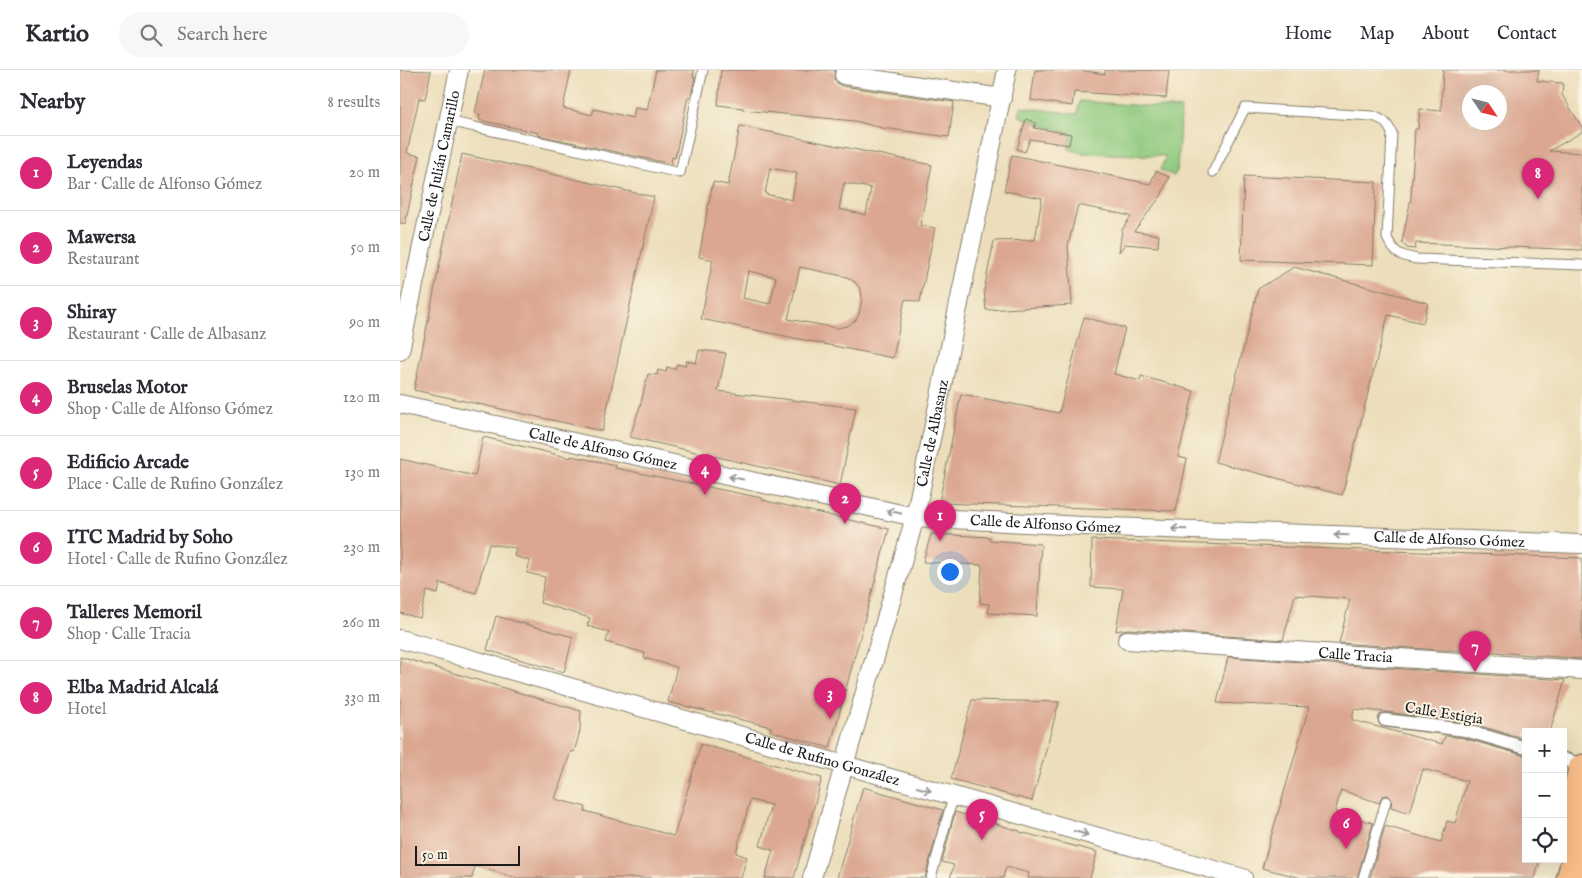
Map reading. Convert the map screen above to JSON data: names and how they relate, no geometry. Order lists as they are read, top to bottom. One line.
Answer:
{"streets":{"street":["Calle de Julián Camarillo","Calle de Albasanz","Calle de Alfonso Gómez","Calle Tracia","Calle Estigia","Calle de Rufino González"]},"crossings":[["Calle de Albasanz","Calle de Alfonso Gómez"],["Calle de Albasanz","Calle de Rufino González"]],"one_way":["Calle de Alfonso Gómez","Calle de Rufino González"],"scale_bar":"50 m","north":"bottom right","page":{"header":"Kartio","search":"Search here","nav":["Home","Map","About","Contact"],"heading":["Nearby","8 results"],"list":[{"mark":"1","name":"Leyendas","note":"Bar · Calle de Alfonso Gómez","value":"20 m"},{"mark":"2","name":"Mawersa","note":"Restaurant","value":"50 m"},{"mark":"3","name":"Shiray","note":"Restaurant · Calle de Albasanz","value":"90 m"},{"mark":"4","name":"Bruselas Motor","note":"Shop · Calle de Alfonso Gómez","value":"120 m"},{"mark":"5","name":"Edificio Arcade","note":"Place · Calle de Rufino González","value":"130 m"},{"mark":"6","name":"ITC Madrid by Soho","note":"Hotel · Calle de Rufino González","value":"230 m"},{"mark":"7","name":"Talleres Memoril","note":"Shop · Calle Tracia","value":"260 m"},{"mark":"8","name":"Elba Madrid Alcalá","note":"Hotel","value":"330 m"}],"pins":["8","4","2","1","7","3","5","6"],"map_buttons":["+","−"],"scale":"50 m"}}
